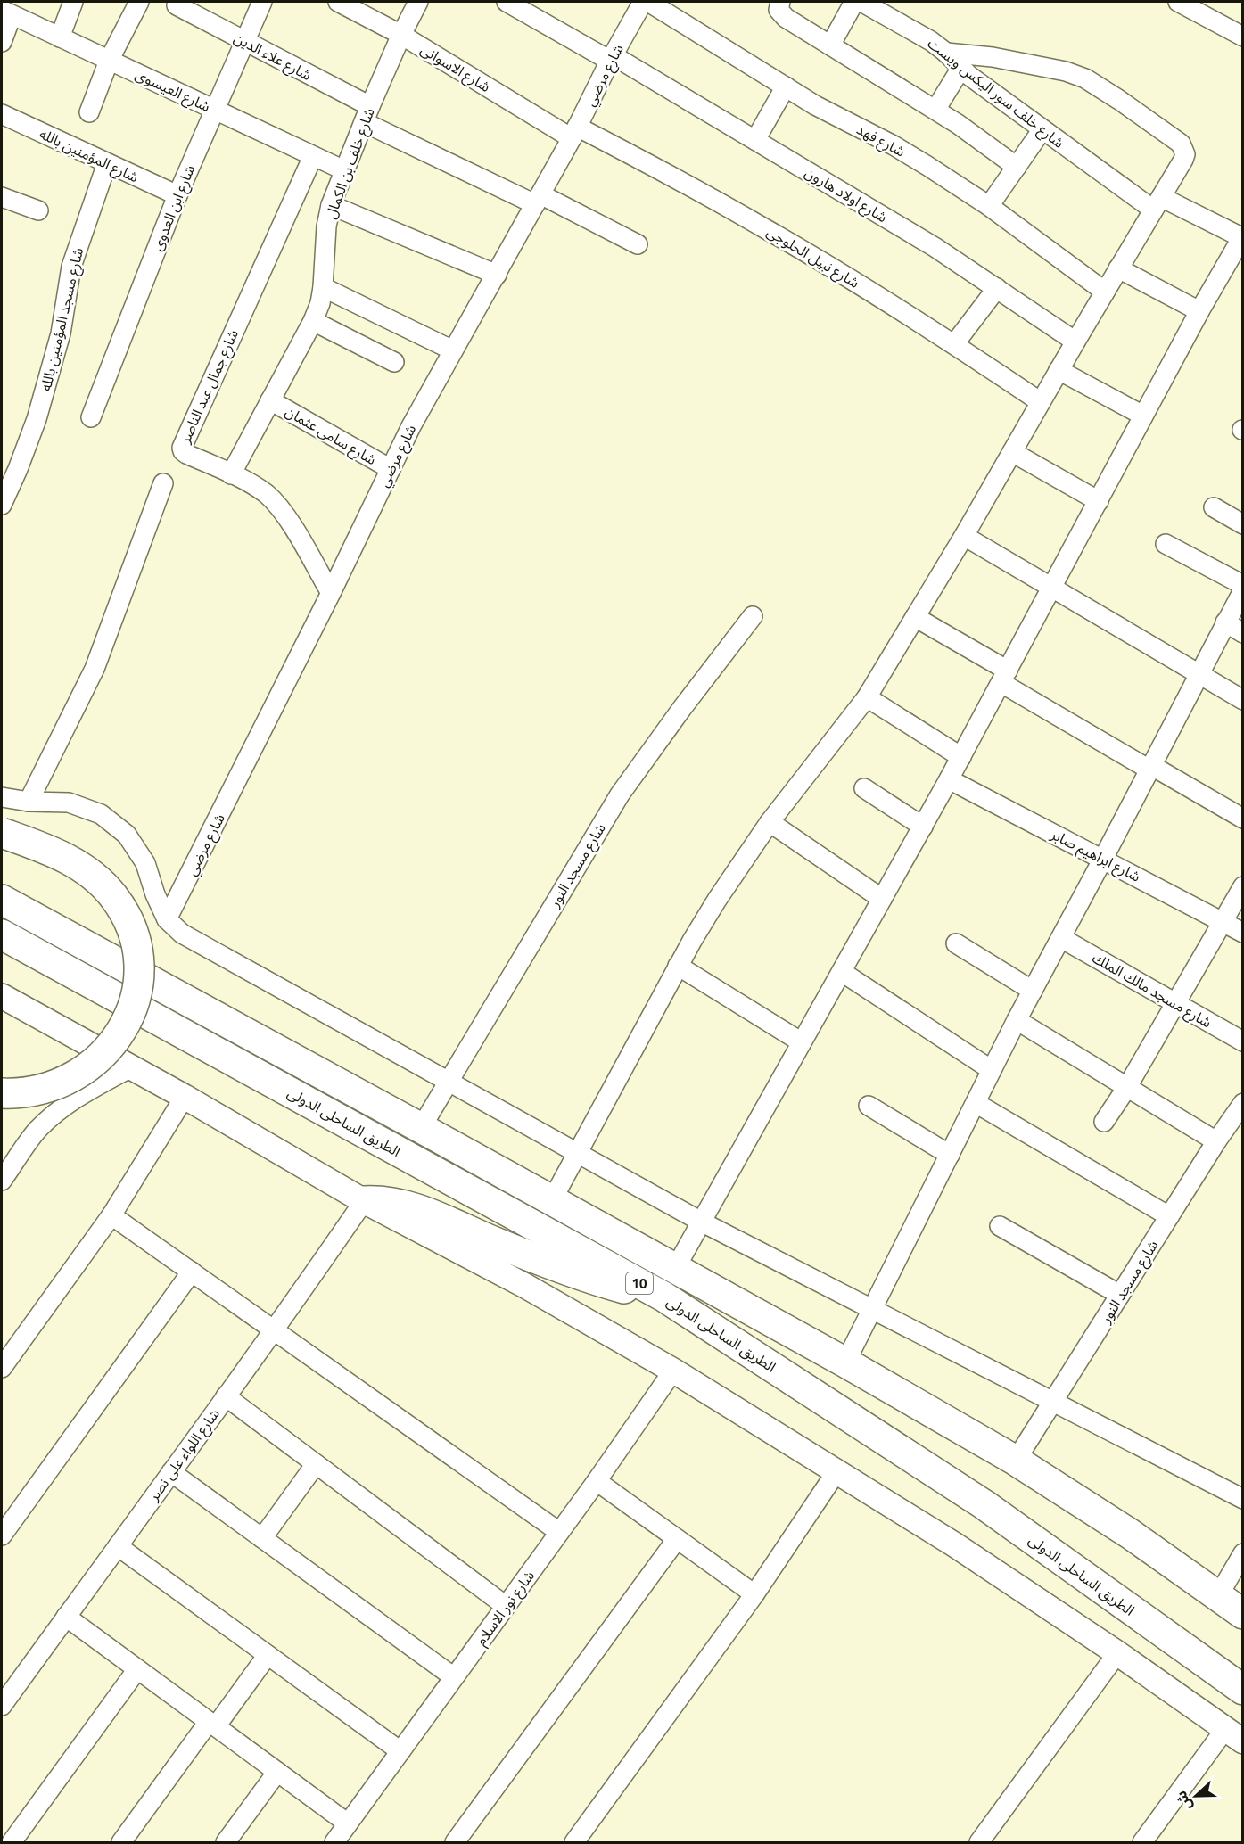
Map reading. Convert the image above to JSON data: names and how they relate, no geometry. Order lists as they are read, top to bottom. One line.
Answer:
{"streets":{"highway":["الطريق الساحلى الدولى","10"],"street":["شارع علاء الدين","شارع الاسوانى","شارع مرضي","شارع العيسوى","شارع خلف سور اليكس ويست","شارع فهد","شارع المؤمنين بالله","شارع خلف بن الكمال","شارع اولاد هارون","شارع ابن العدوى","شارع نبيل الحلوجى","شارع مسجد المؤمنين بالله","شارع جمال عبد الناصر","شارع سامى عثمان","شارع ابراهيم صابر","شارع مسجد النور","شارع مسجد مالك الملك","شارع اللواء على نصر","شارع نور الاسلام"]},"crossings":[["شارع علاء الدين","شارع مرضي"],["شارع علاء الدين","شارع خلف بن الكمال"],["شارع علاء الدين","شارع ابن العدوى"],["شارع الاسوانى","شارع مرضي"],["شارع الاسوانى","شارع خلف بن الكمال"],["شارع الاسوانى","شارع نبيل الحلوجى"],["شارع مرضي","شارع اولاد هارون"],["شارع مرضي","شارع نبيل الحلوجى"],["شارع مرضي","شارع جمال عبد الناصر"],["شارع مرضي","شارع سامى عثمان"],["شارع العيسوى","شارع خلف بن الكمال"],["شارع العيسوى","شارع ابن العدوى"],["شارع العيسوى","شارع جمال عبد الناصر"],["شارع المؤمنين بالله","شارع ابن العدوى"],["شارع المؤمنين بالله","شارع مسجد المؤمنين بالله"],["شارع خلف بن الكمال","شارع جمال عبد الناصر"],["شارع خلف بن الكمال","شارع سامى عثمان"],["شارع مسجد النور","الطريق الساحلى الدولى"]],"north":"left"}
